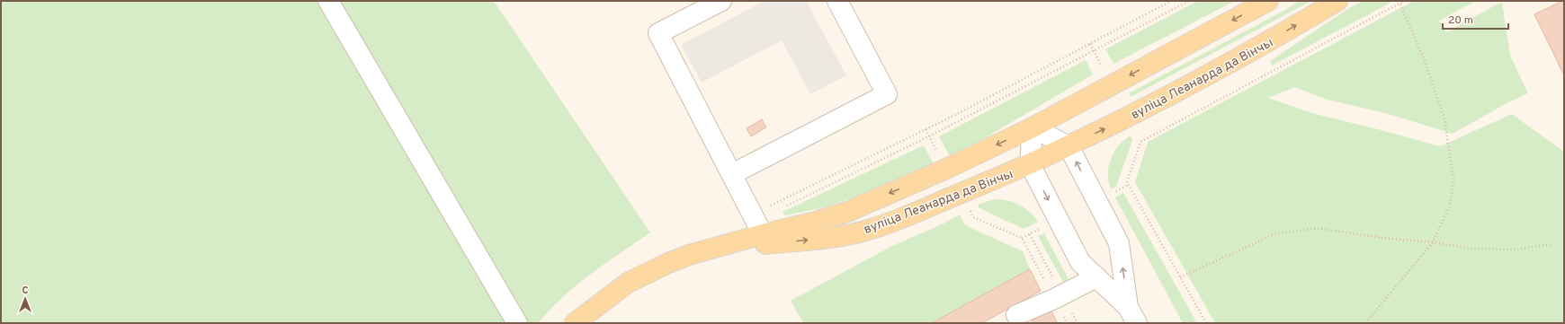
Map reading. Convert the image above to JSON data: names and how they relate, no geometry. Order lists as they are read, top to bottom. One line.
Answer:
{"streets":{"main road":["вуліца Леанарда да Вінчы"]},"scale_bar":"20 m","north":"top"}
